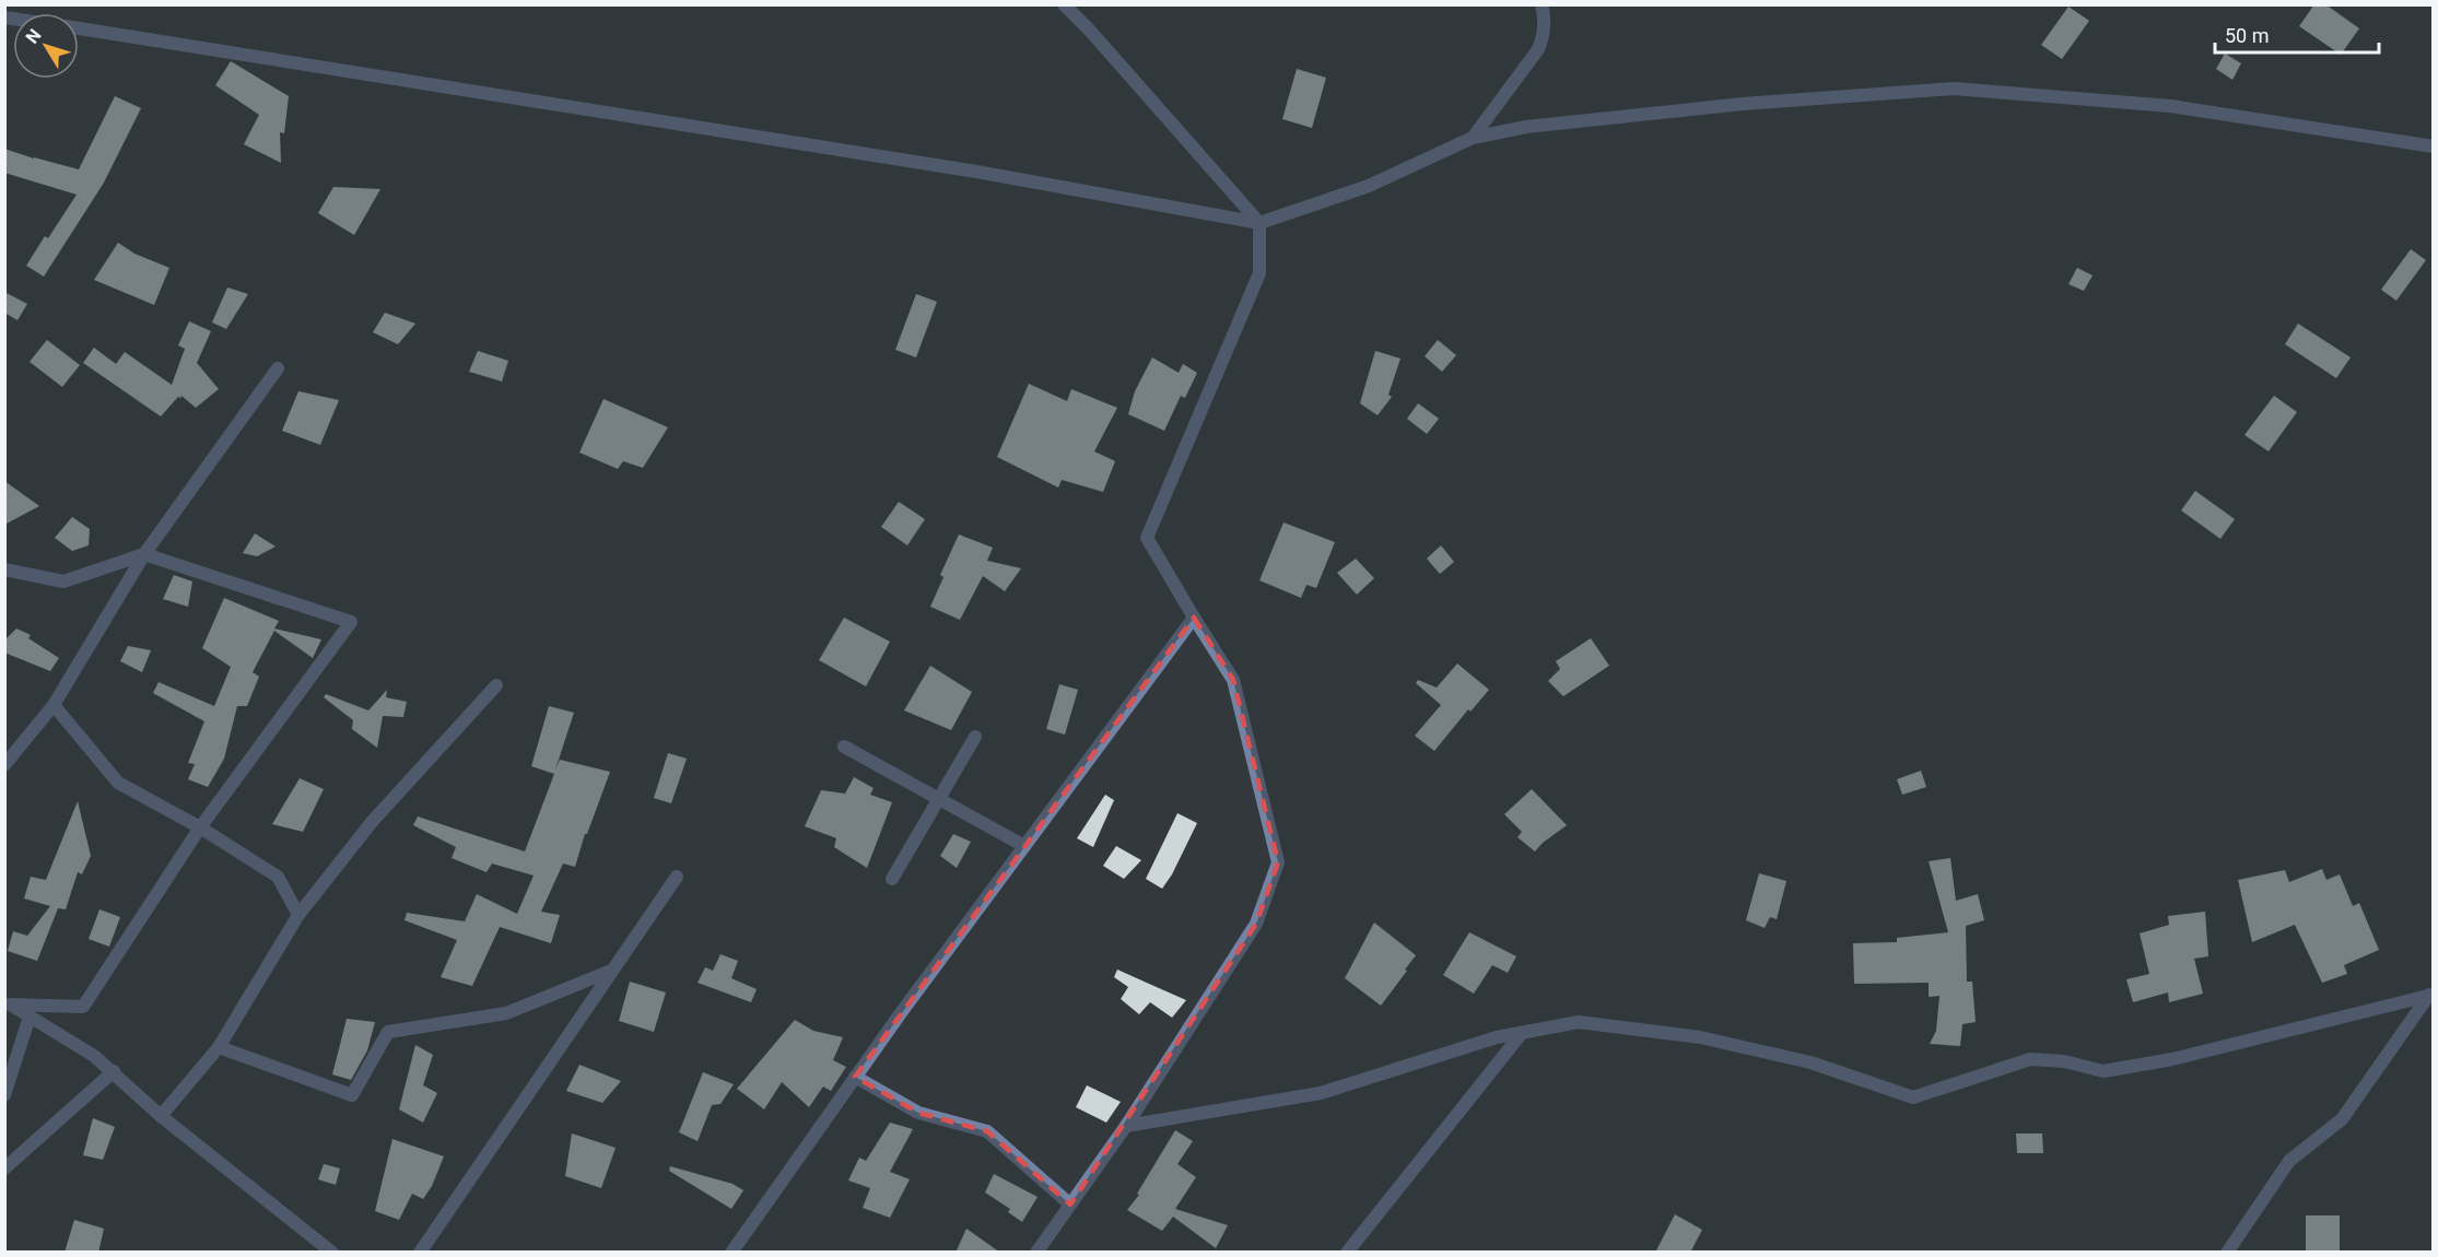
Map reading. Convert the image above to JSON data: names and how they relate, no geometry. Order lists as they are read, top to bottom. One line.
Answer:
{"scale_bar":"50 m","north":"top left"}
